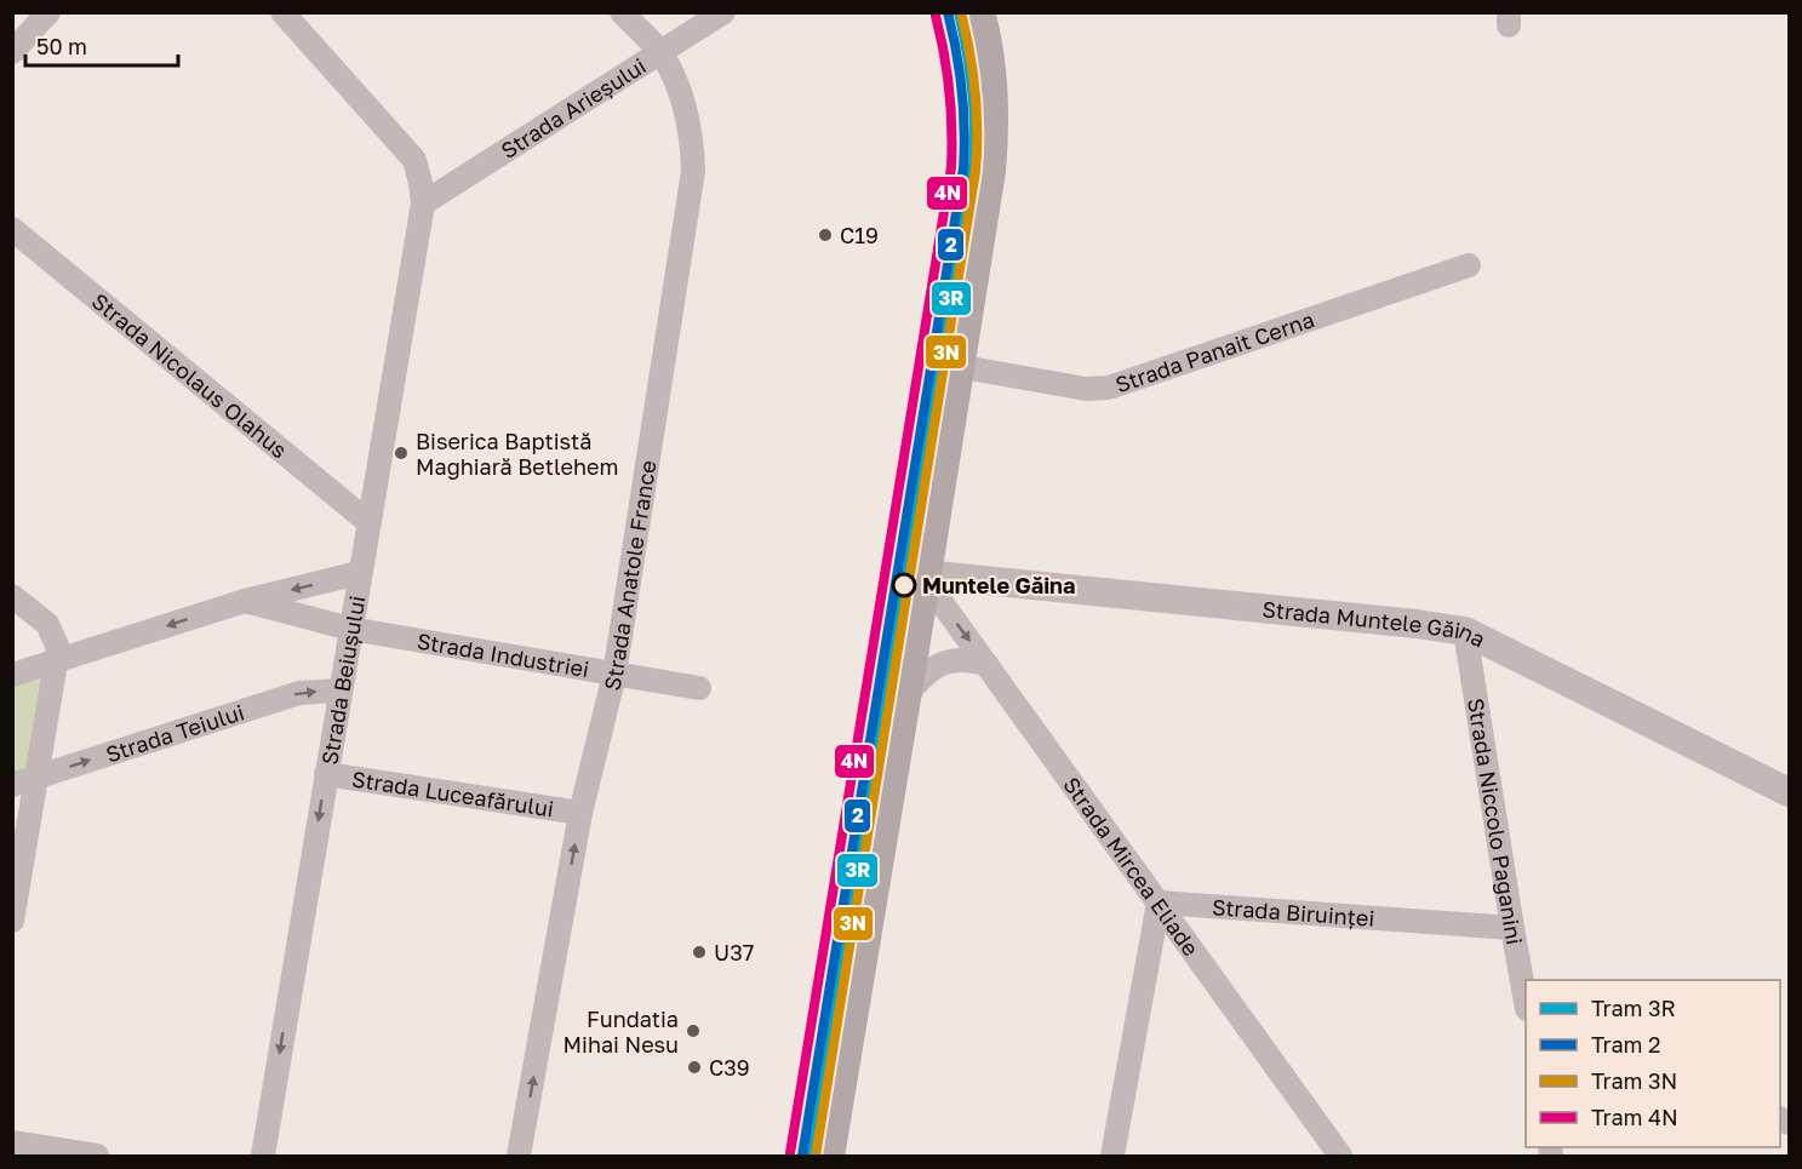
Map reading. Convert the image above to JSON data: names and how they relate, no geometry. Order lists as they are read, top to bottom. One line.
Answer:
{"streets":{"street":["Strada Arieșului","Strada Panait Cerna","Strada Nicolaus Olahus","Strada Anatole France","Strada Muntele Găina","Strada Industriei","Strada Beiușului","Strada Teiului","Strada Luceafărului","Strada Niccolo Paganini","Strada Mircea Eliade","Strada Biruinței"]},"crossings":[["Strada Arieșului","Strada Anatole France"],["Strada Arieșului","Strada Beiușului"],["Strada Nicolaus Olahus","Strada Beiușului"],["Strada Anatole France","Strada Industriei"],["Strada Anatole France","Strada Luceafărului"],["Strada Muntele Găina","Strada Niccolo Paganini"],["Strada Muntele Găina","Strada Mircea Eliade"],["Strada Industriei","Strada Beiușului"],["Strada Beiușului","Strada Teiului"],["Strada Beiușului","Strada Luceafărului"],["Strada Niccolo Paganini","Strada Biruinței"],["Strada Mircea Eliade","Strada Biruinței"]],"places":["C19","Biserica Baptistă Maghiară Betlehem","Muntele Găina","U37","Fundatia Mihai Nesu","C39"],"lines":["tram line 3R","tram line 2","tram line 3N","tram line 4N"],"legend":["Tram 3R","Tram 2","Tram 3N","Tram 4N"],"scale_bar":"50 m"}
